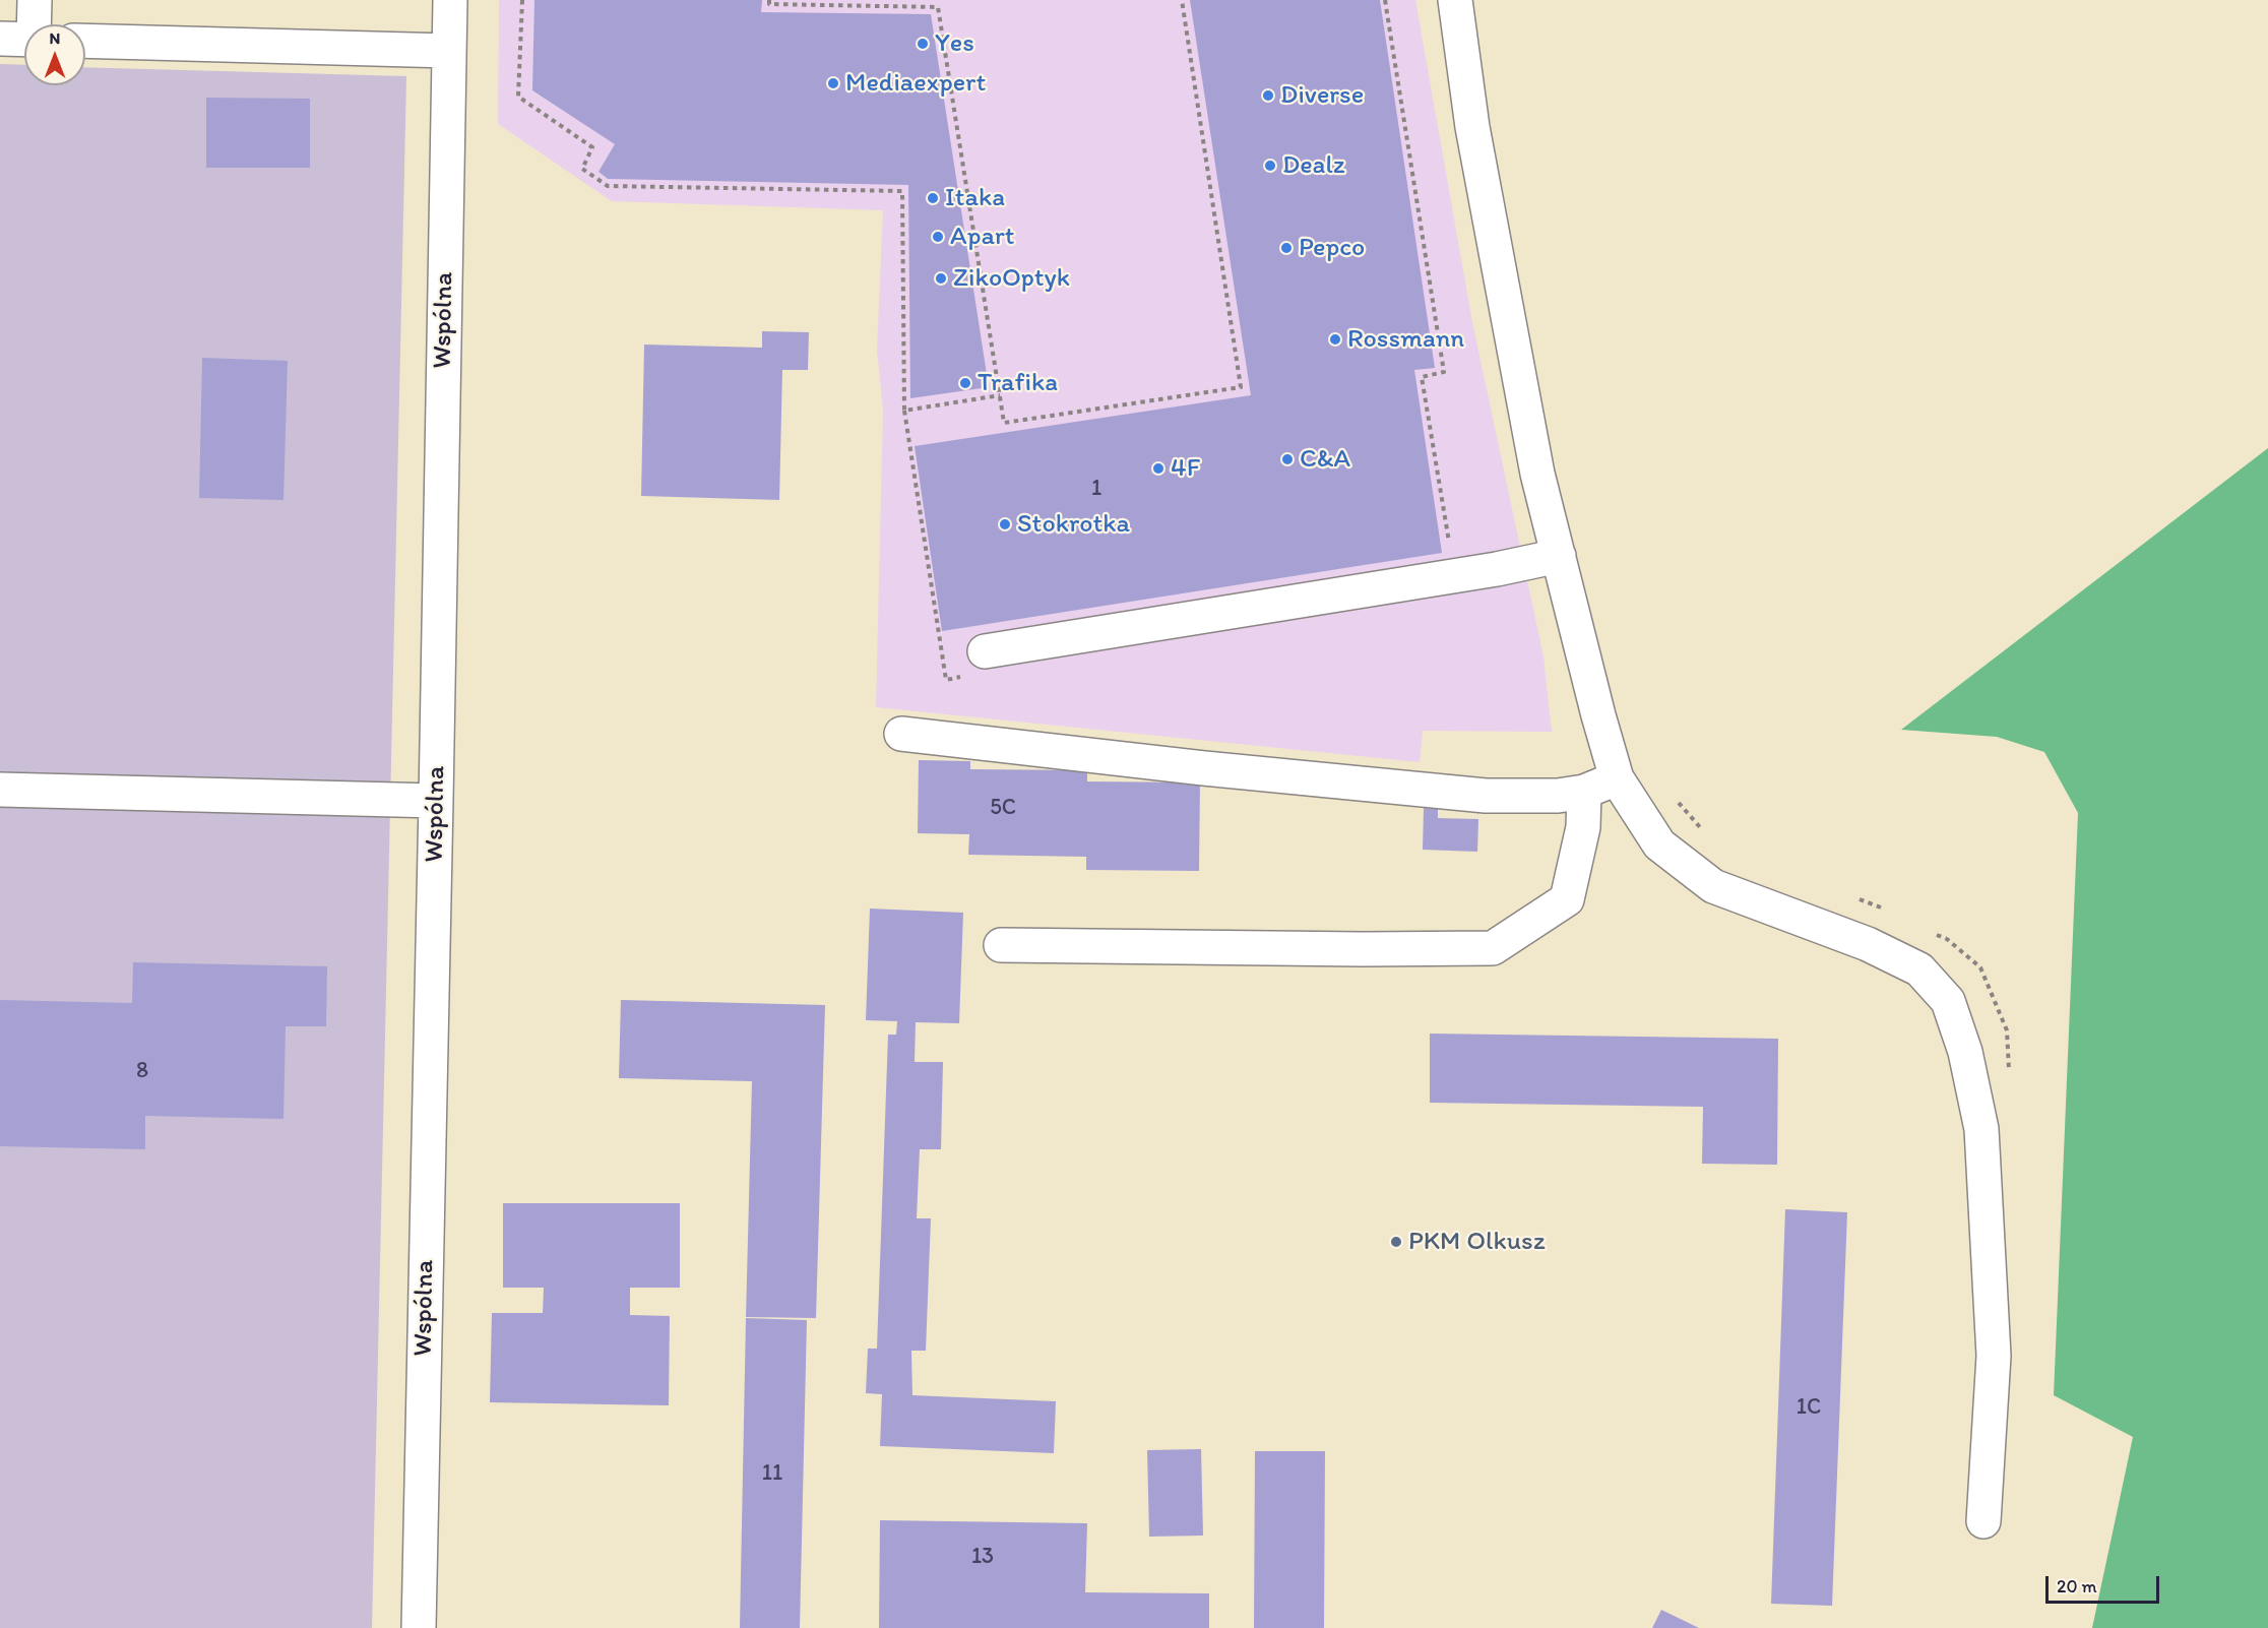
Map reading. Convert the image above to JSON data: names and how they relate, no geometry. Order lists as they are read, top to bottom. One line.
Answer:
{"streets":{"street":["Wspólna"]},"places":["Yes","Mediaexpert","Diverse","Dealz","Itaka","Apart","Pepco","ZikoOptyk","Rossmann","Trafika","C&A","4F","Stokrotka","PKM Olkusz"],"house_numbers":["1","5C","8","1C","11","13"],"scale_bar":"20 m","north":"top"}
